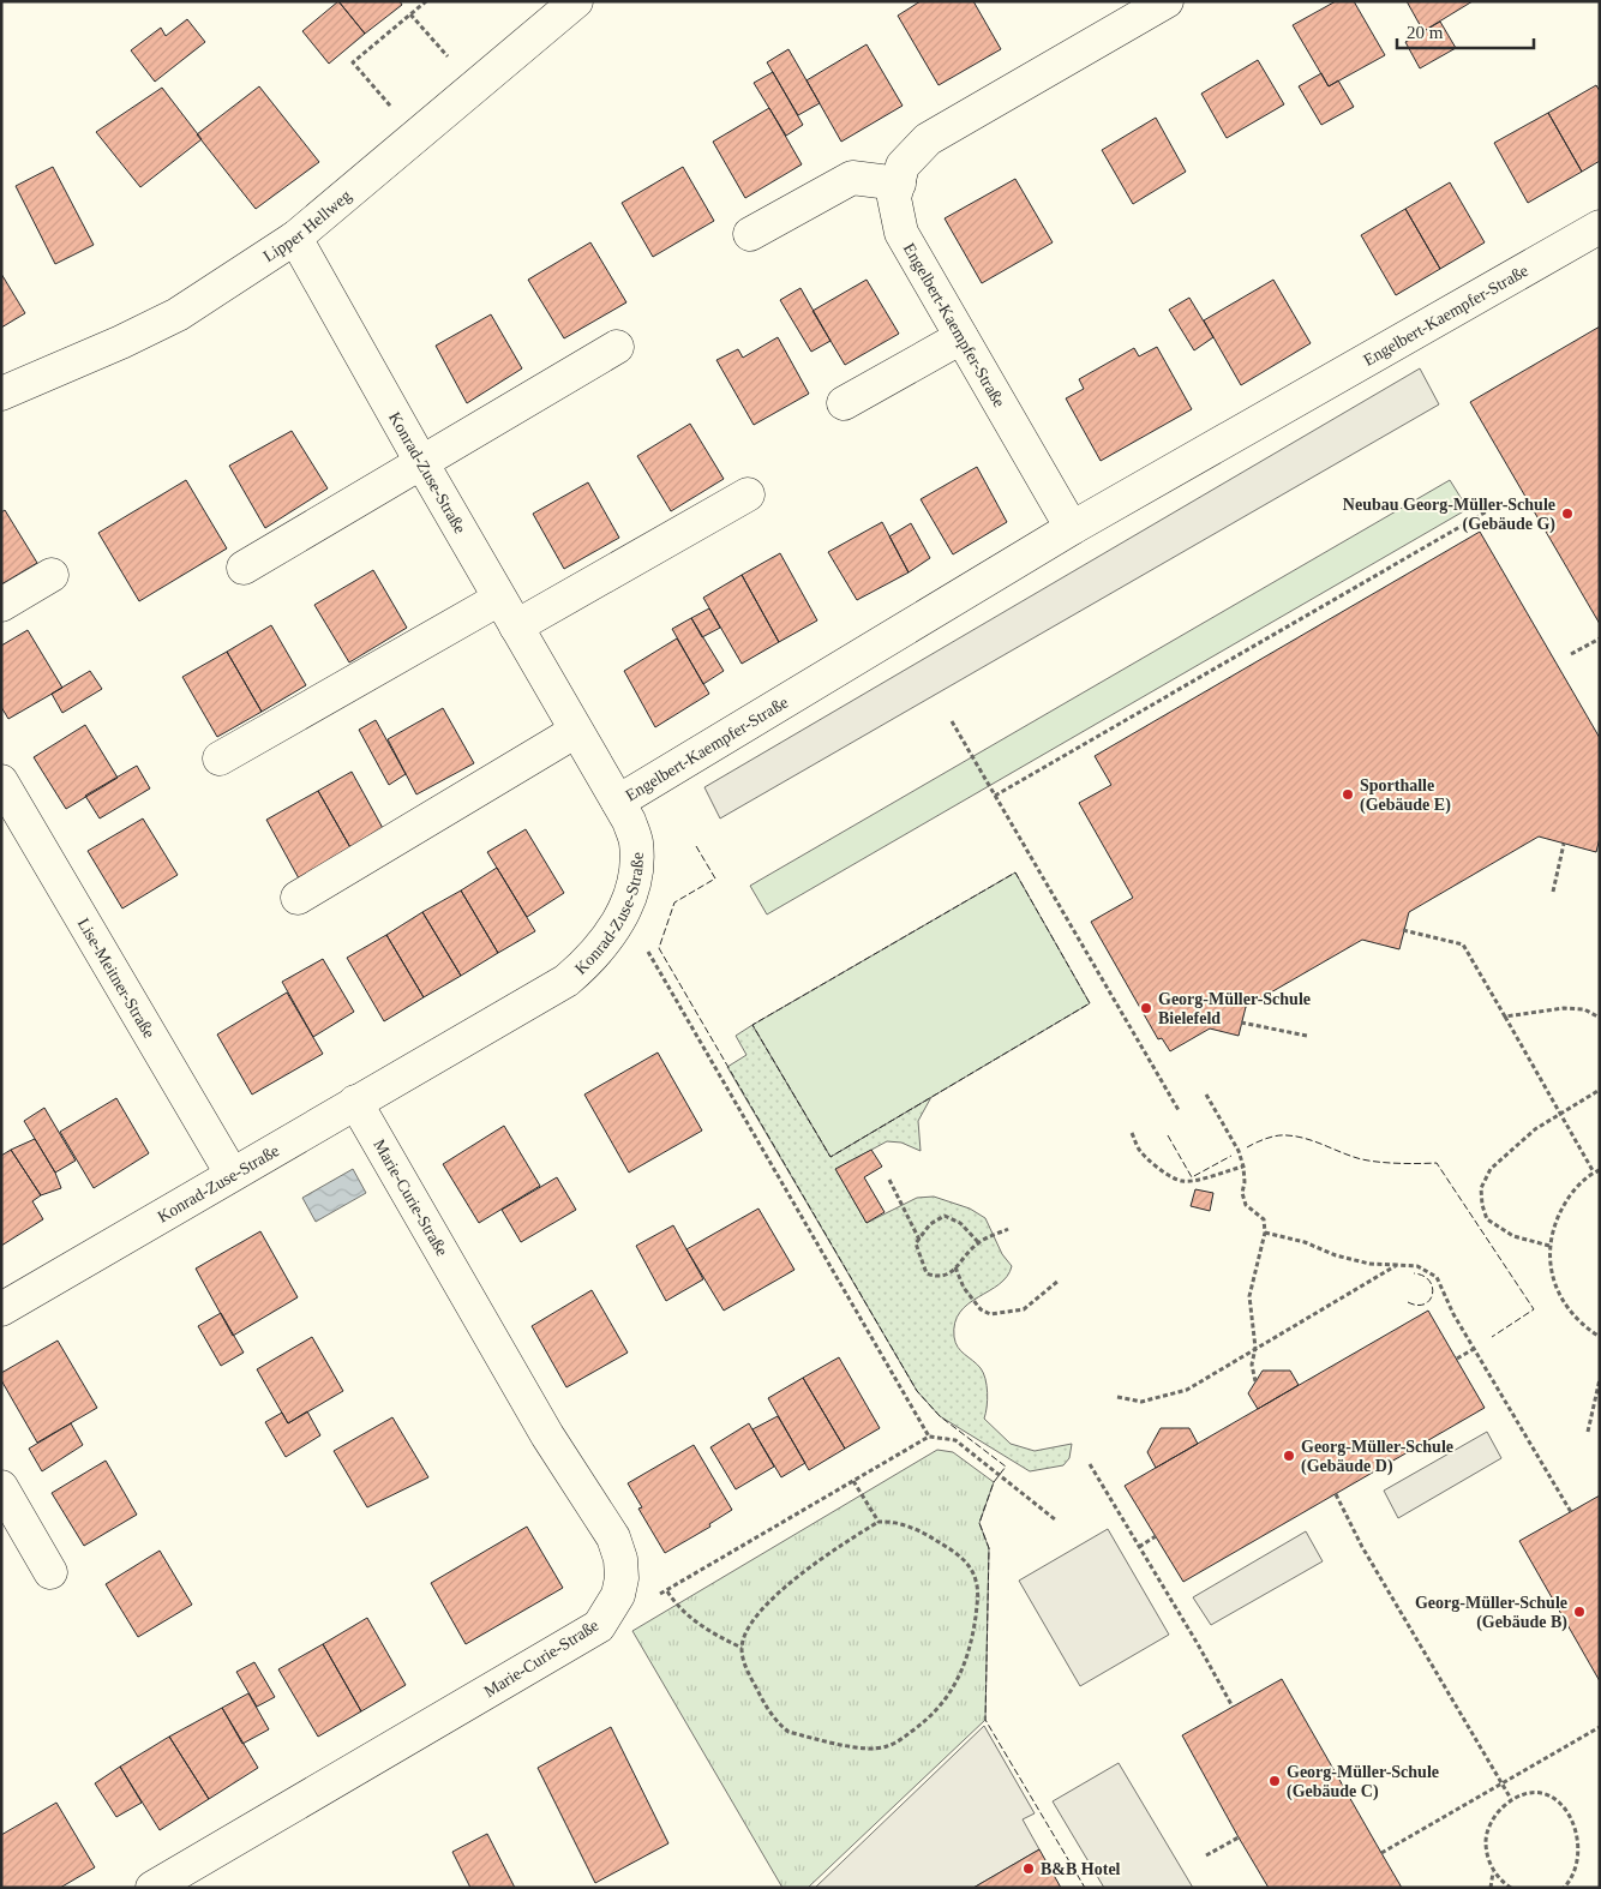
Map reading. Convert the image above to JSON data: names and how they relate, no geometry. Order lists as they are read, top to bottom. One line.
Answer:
{"streets":{"street":["Lipper Hellweg","Engelbert-Kaempfer-Straße","Konrad-Zuse-Straße","Lise-Meitner-Straße","Marie-Curie-Straße"]},"crossings":[["Lipper Hellweg","Konrad-Zuse-Straße"],["Engelbert-Kaempfer-Straße","Konrad-Zuse-Straße"],["Konrad-Zuse-Straße","Lise-Meitner-Straße"],["Konrad-Zuse-Straße","Marie-Curie-Straße"]],"places":["Neubau Georg-Müller-Schule (Gebäude G)","Sporthalle (Gebäude E)","Georg-Müller-Schule Bielefeld","Georg-Müller-Schule (Gebäude D)","Georg-Müller-Schule (Gebäude B)","Georg-Müller-Schule (Gebäude C)","B&B Hotel"],"scale_bar":"20 m"}
